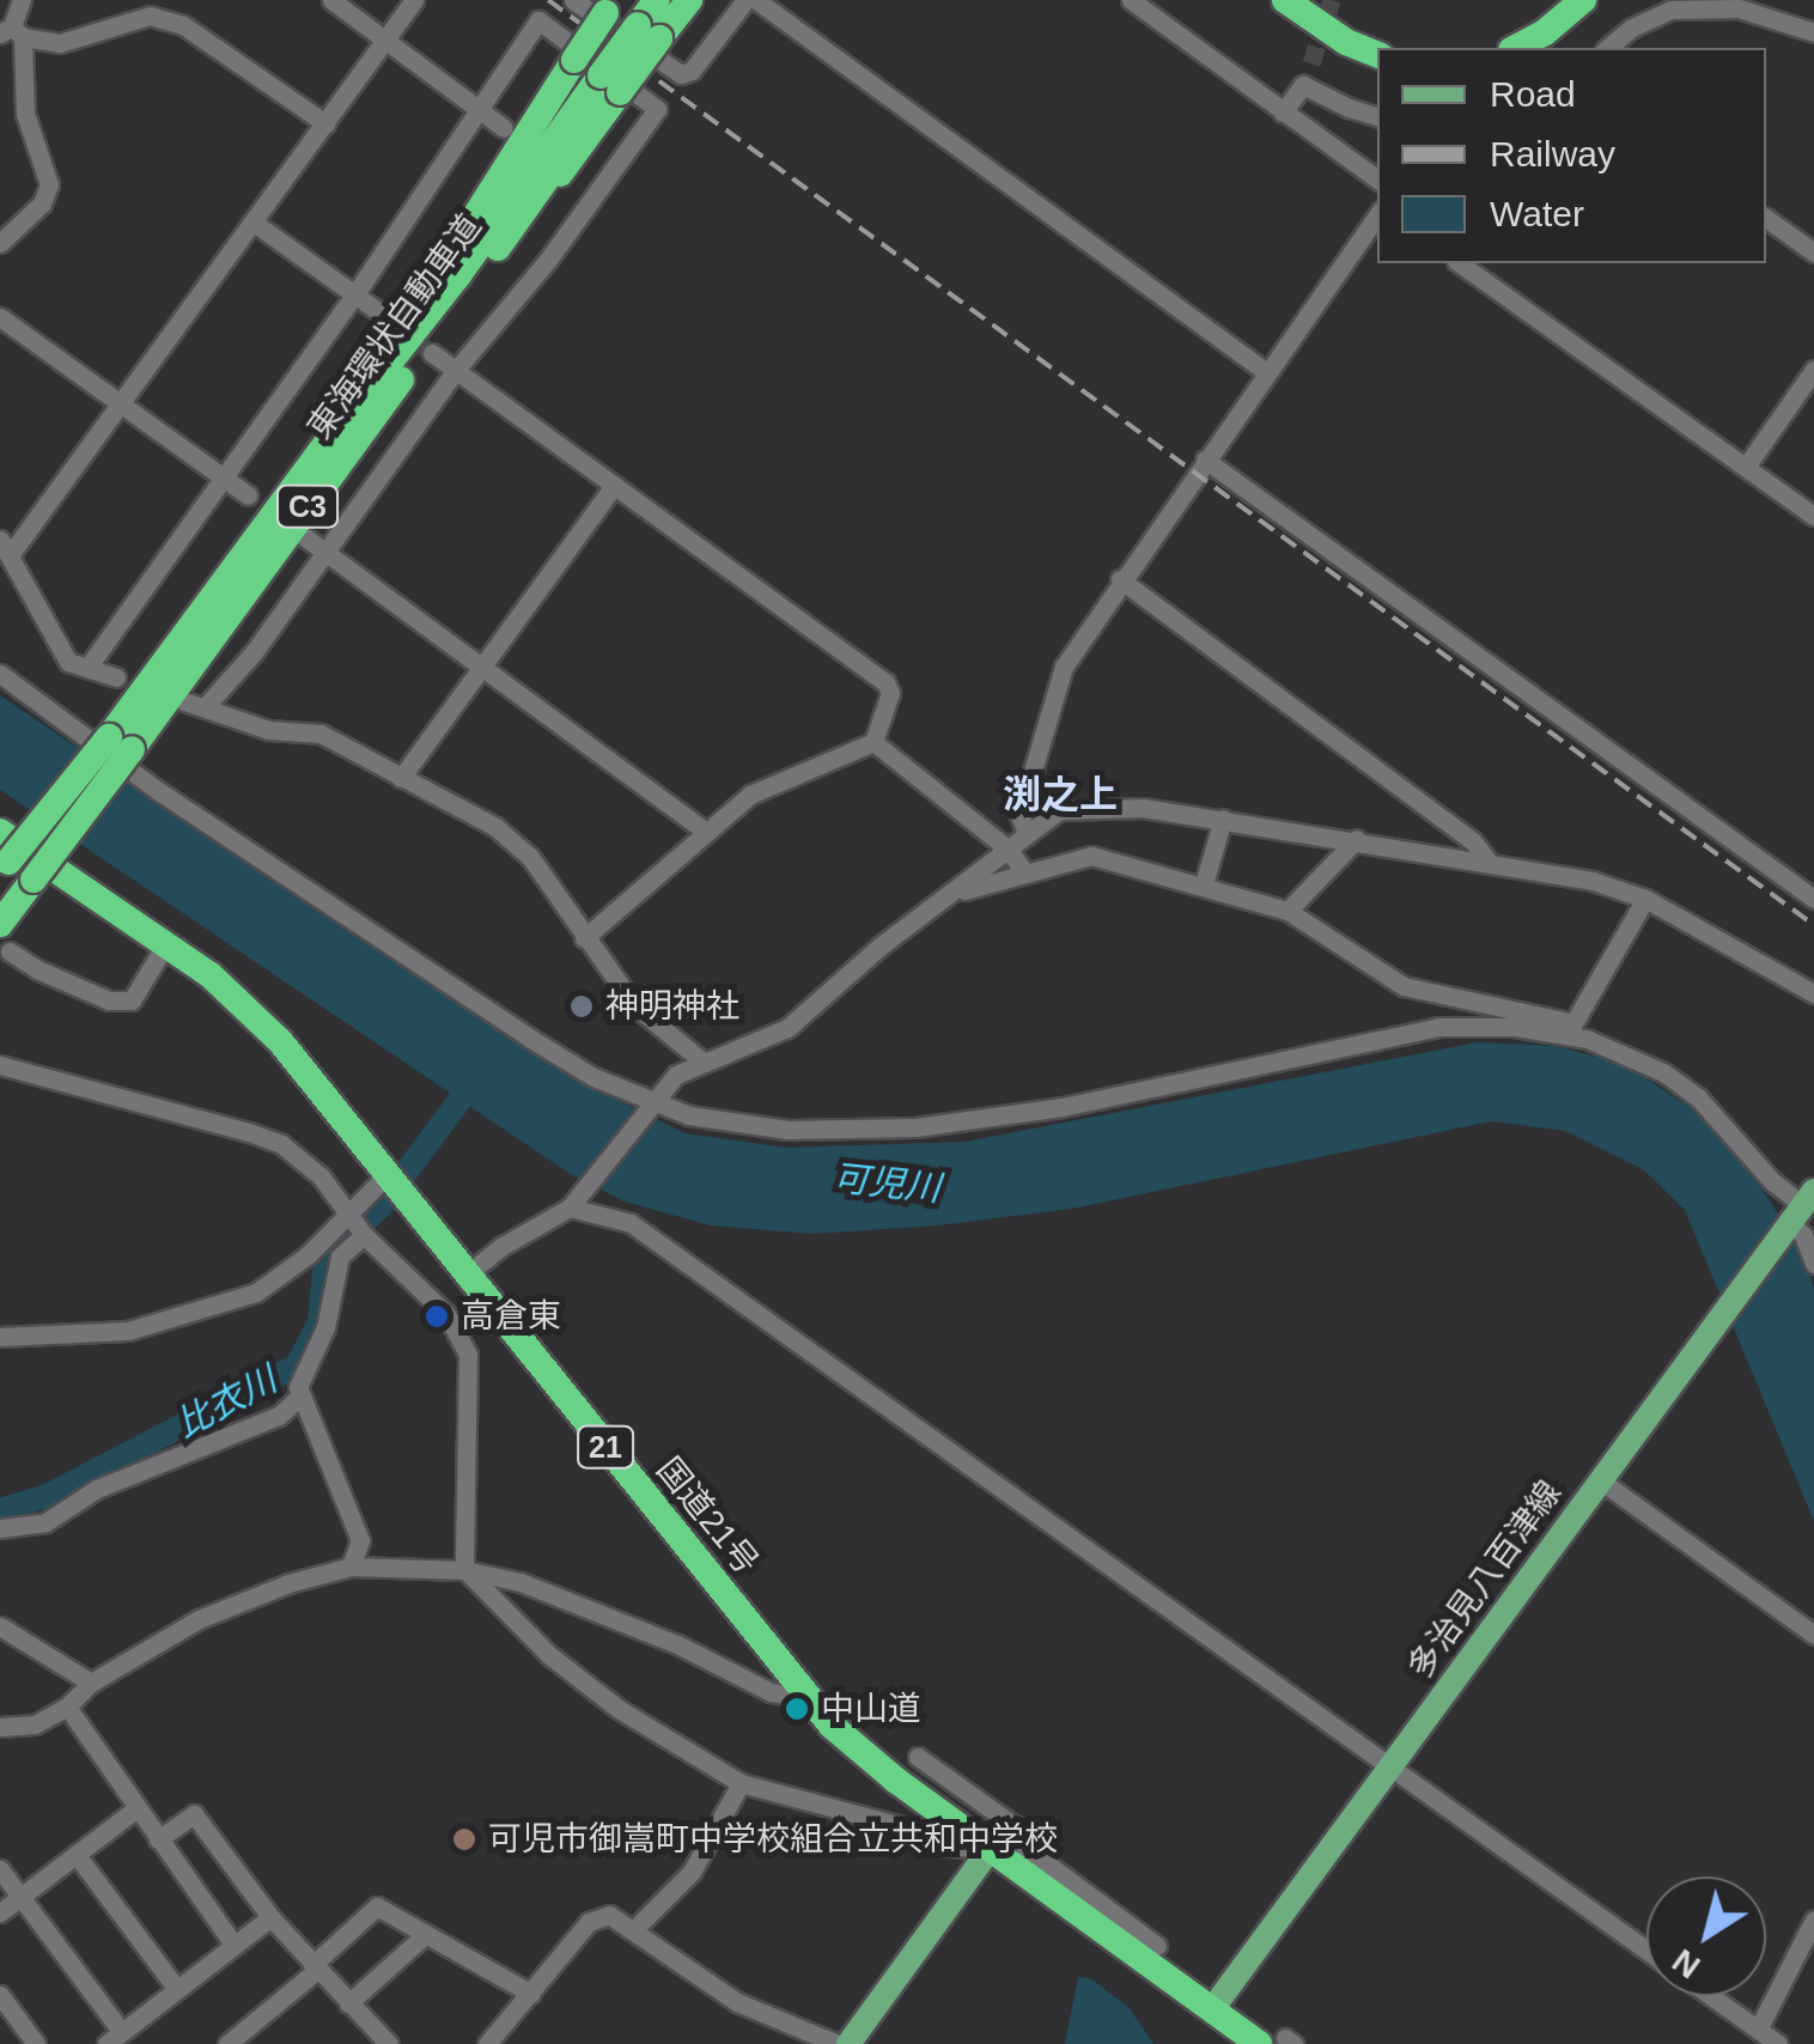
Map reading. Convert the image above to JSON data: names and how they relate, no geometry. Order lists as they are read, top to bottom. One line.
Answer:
{"streets":{"highway":["東海環状自動車道","C3","21","国道21号"],"main road":["多治見八百津線"]},"crossings":[["国道21号","多治見八百津線"]],"districts":["渕之上"],"water":["可児川","比衣川"],"places":["神明神社","高倉東","中山道","可児市御嵩町中学校組合立共和中学校"],"legend":["Road","Railway","Water"],"north":"bottom left"}
